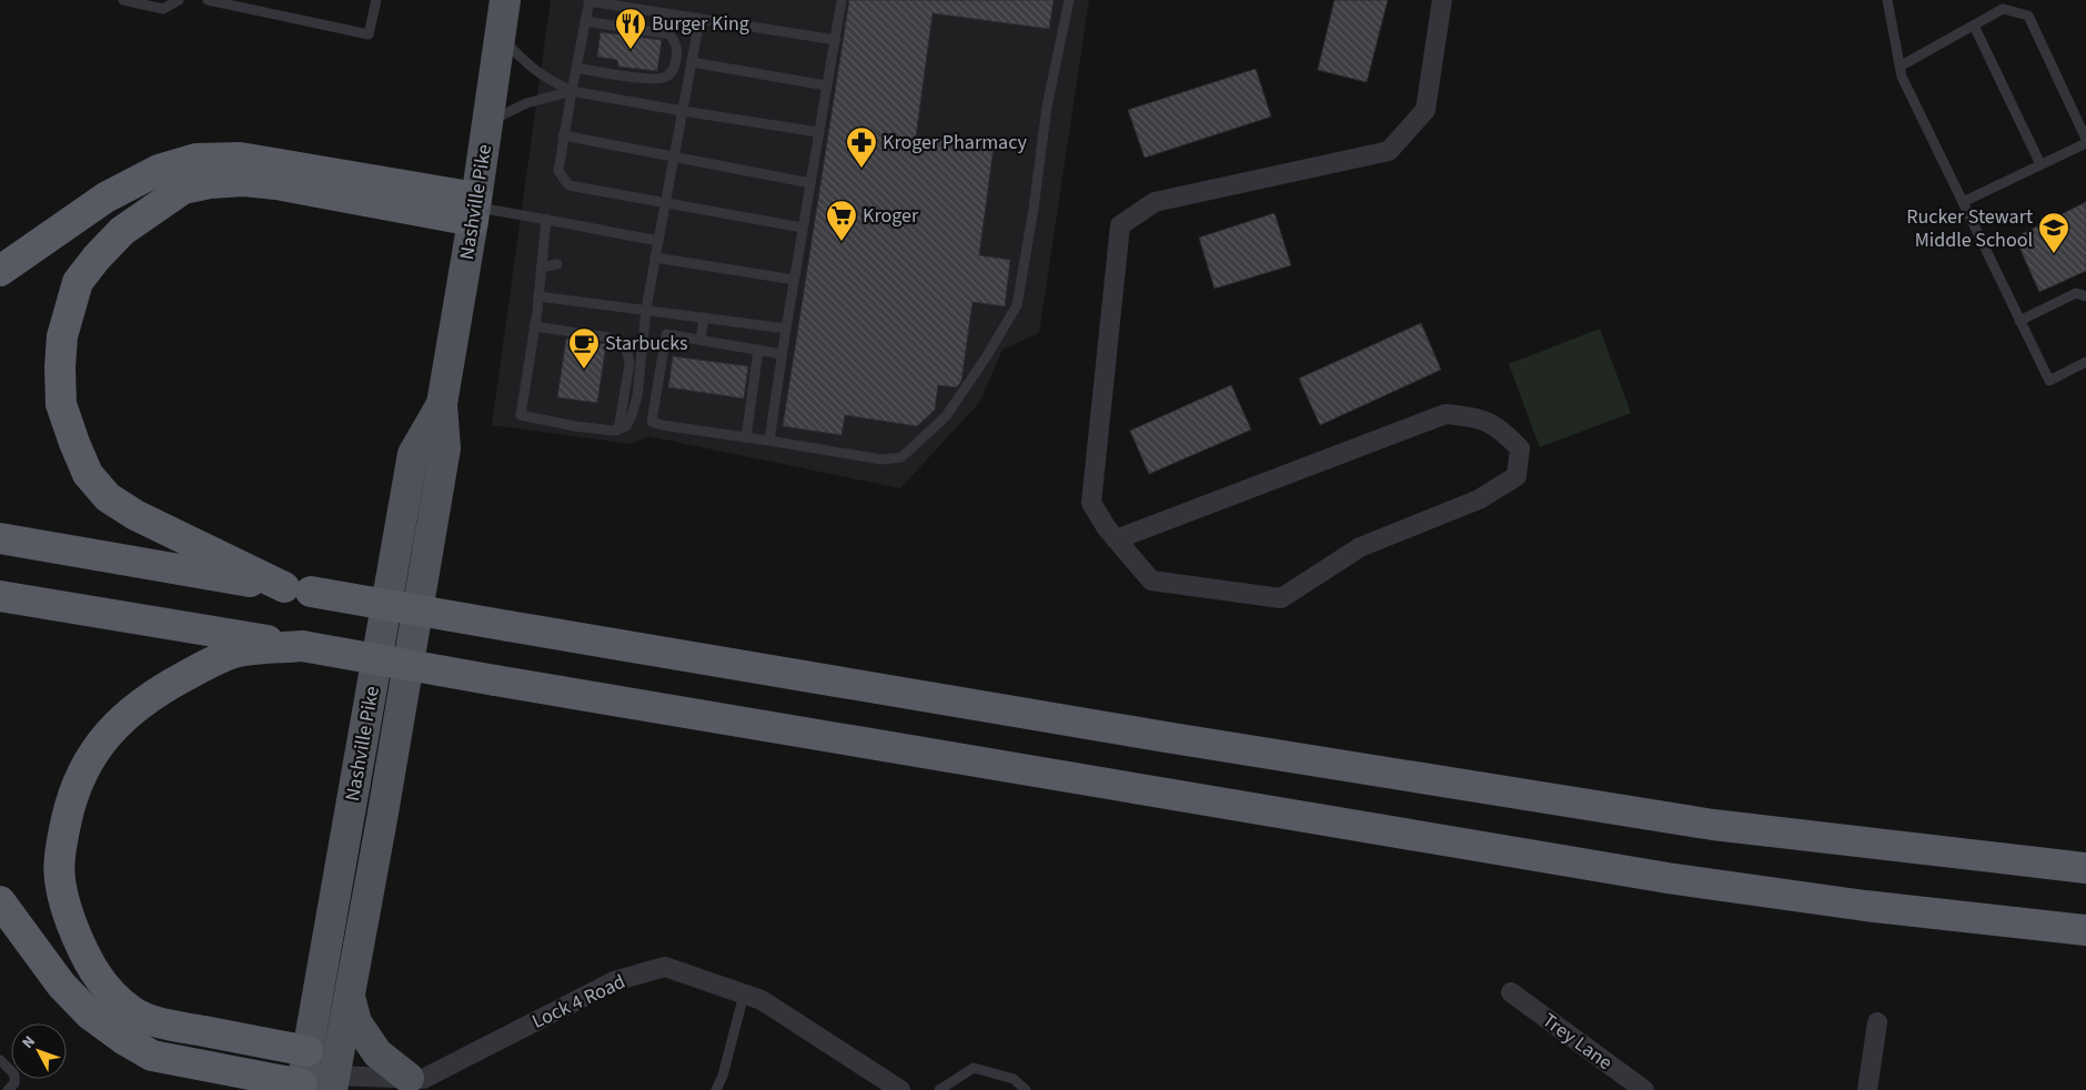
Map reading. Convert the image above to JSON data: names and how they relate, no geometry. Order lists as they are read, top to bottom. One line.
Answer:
{"streets":{"main road":["Nashville Pike"],"street":["Lock 4 Road","Trey Lane"]},"crossings":[["Nashville Pike","Lock 4 Road"]],"places":{"restaurant":["Burger King"],"pharmacy":["Kroger Pharmacy"],"supermarket":["Kroger"],"school or university":["Rucker Stewart Middle School"],"cafe":["Starbucks"]},"north":"top left"}
